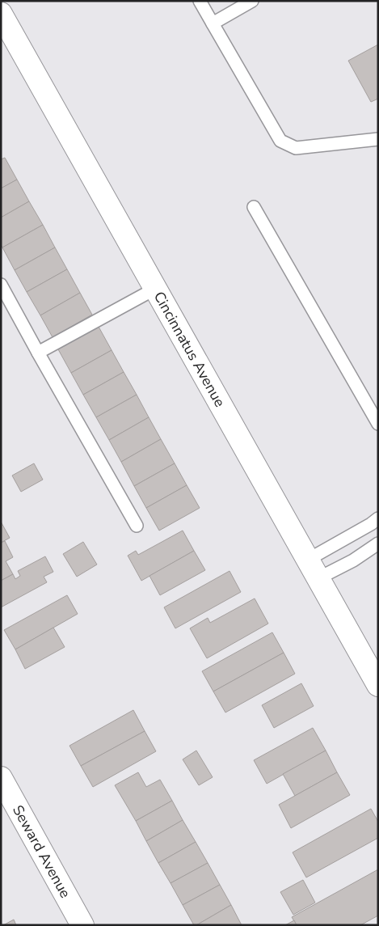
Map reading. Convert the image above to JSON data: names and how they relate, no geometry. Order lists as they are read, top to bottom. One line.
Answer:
{"streets":{"street":["Cincinnatus Avenue","Seward Avenue"]}}
